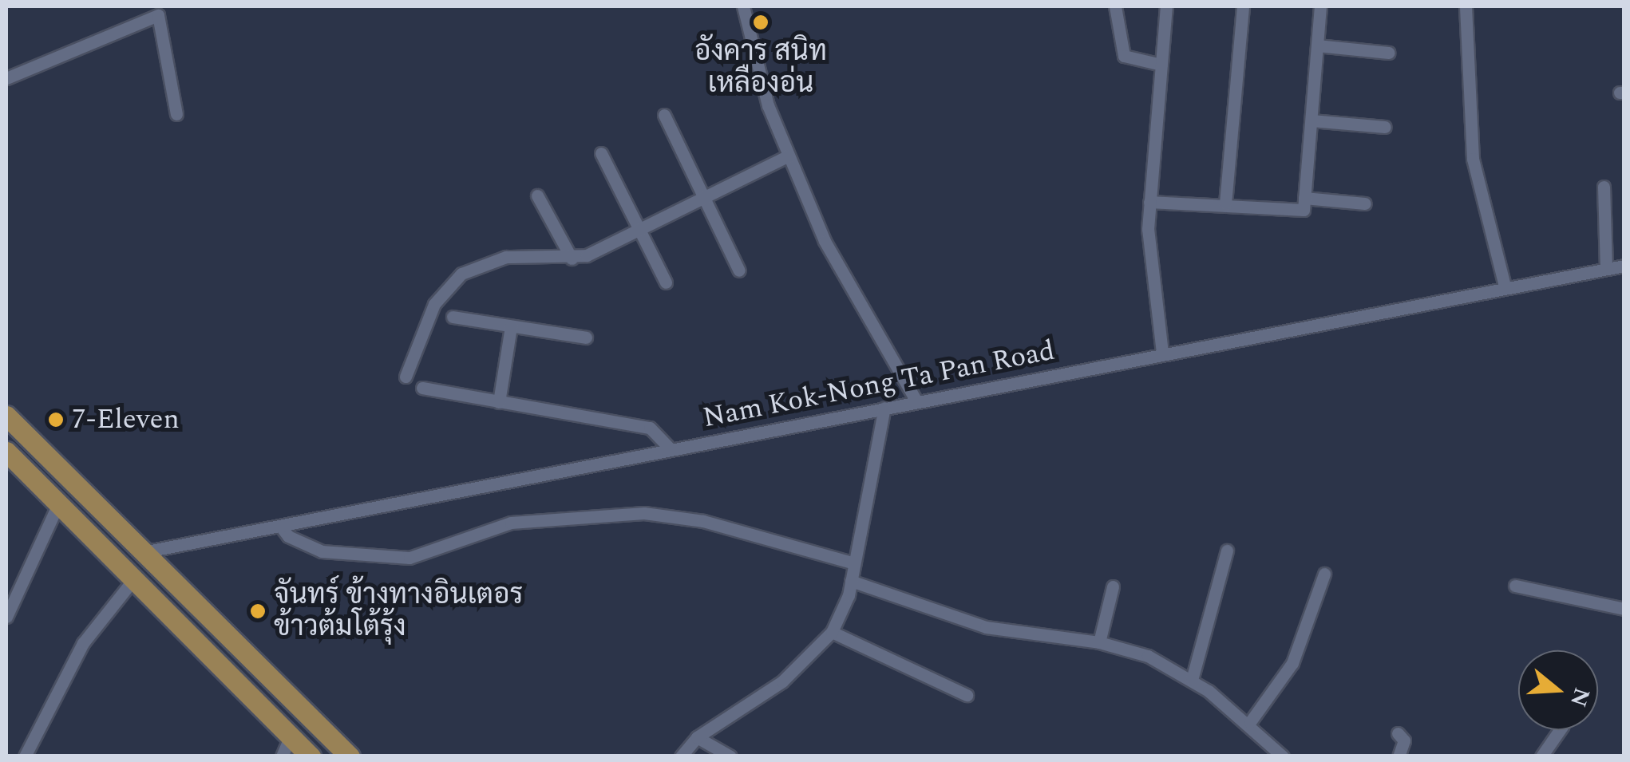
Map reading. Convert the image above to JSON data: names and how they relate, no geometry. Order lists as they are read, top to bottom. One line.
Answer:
{"streets":{"street":["Nam Kok-Nong Ta Pan Road"]},"places":["อังคาร สนิท เหลืองอ่น","7-Eleven","จันทร์ ข้างทางอินเตอร ข้าวต้มโต้รุ้ง"],"north":"right"}
